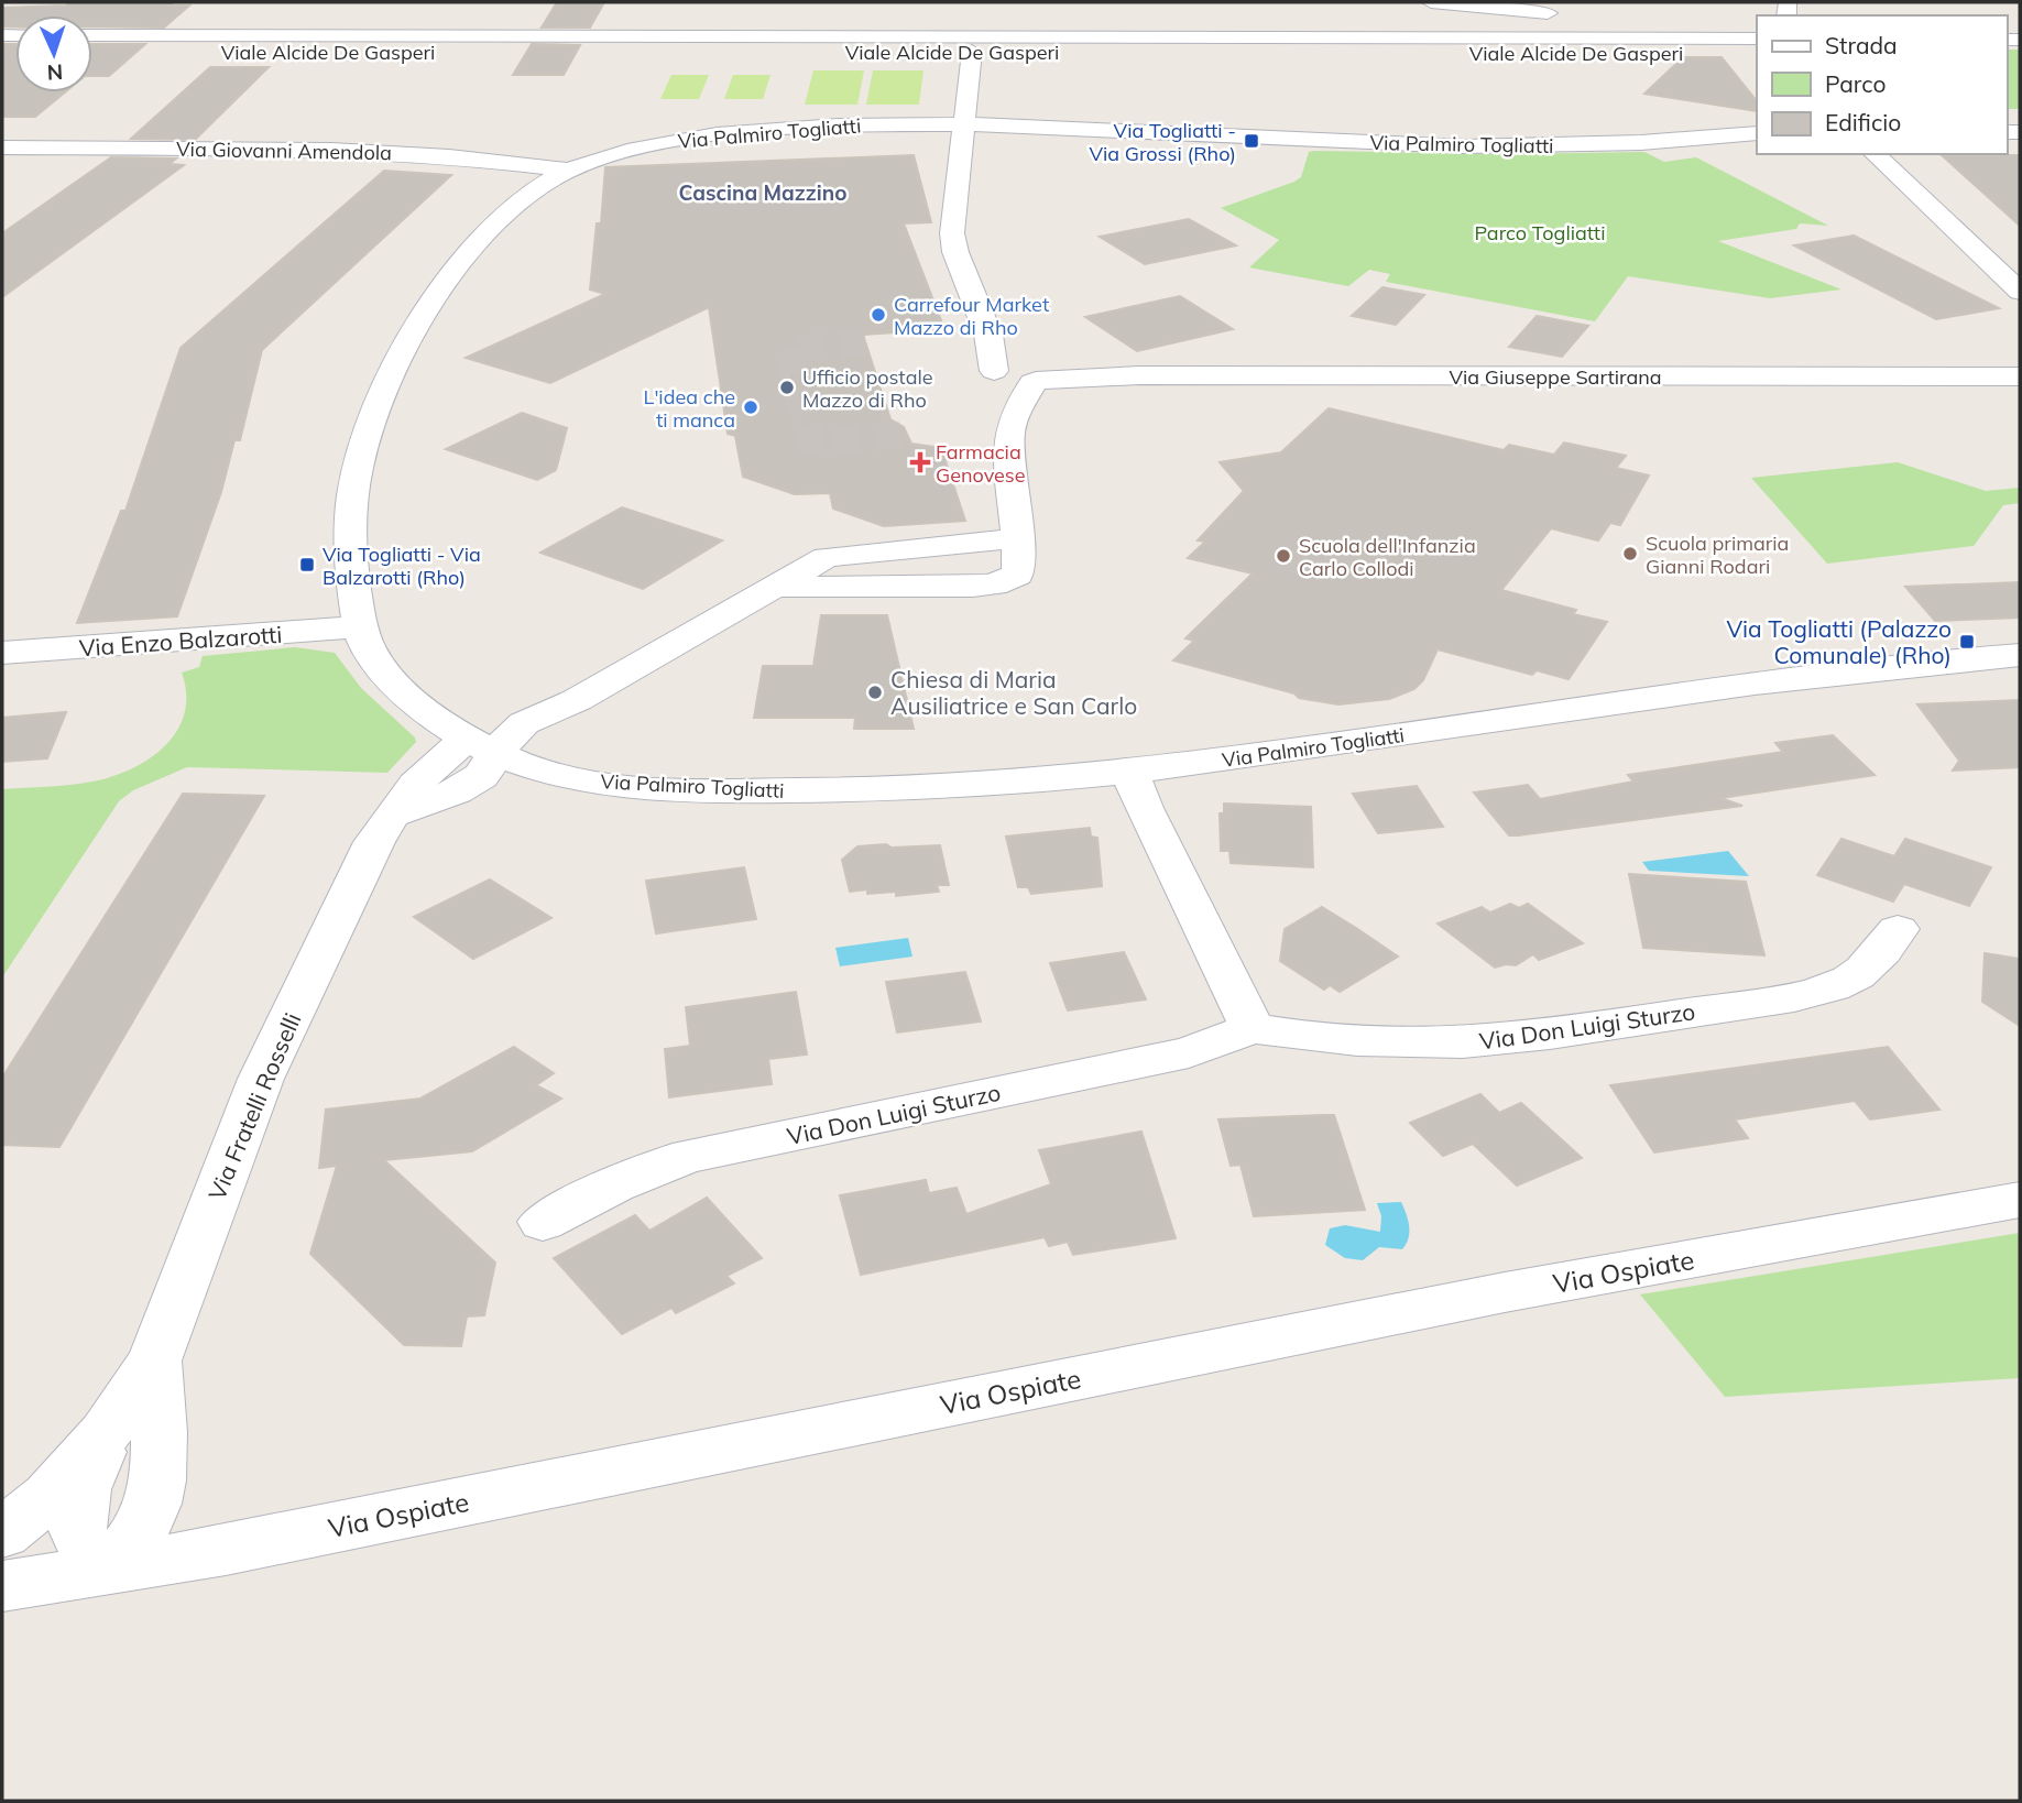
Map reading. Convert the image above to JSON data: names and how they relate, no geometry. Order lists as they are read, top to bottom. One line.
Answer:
{"streets":{"street":["Viale Alcide De Gasperi","Via Palmiro Togliatti","Via Giovanni Amendola","Via Giuseppe Sartirana","Via Enzo Balzarotti","Via Don Luigi Sturzo","Via Fratelli Rosselli","Via Ospiate"]},"crossings":[["Via Palmiro Togliatti","Via Giovanni Amendola"],["Via Palmiro Togliatti","Via Enzo Balzarotti"],["Via Palmiro Togliatti","Via Fratelli Rosselli"],["Via Fratelli Rosselli","Via Ospiate"]],"districts":["Cascina Mazzino"],"parks":["Parco Togliatti"],"places":{"transit":["Via Togliatti - Via Grossi (Rho)","Via Togliatti - Via Balzarotti (Rho)","Via Togliatti (Palazzo Comunale) (Rho)"],"other":["Carrefour Market Mazzo di Rho","Ufficio postale Mazzo di Rho","L'idea che ti manca","Scuola primaria Gianni Rodari","Scuola dell'Infanzia Carlo Collodi","Chiesa di Maria Ausiliatrice e San Carlo"],"health":["Farmacia Genovese"]},"legend":["Strada","Parco","Edificio"],"north":"bottom"}
